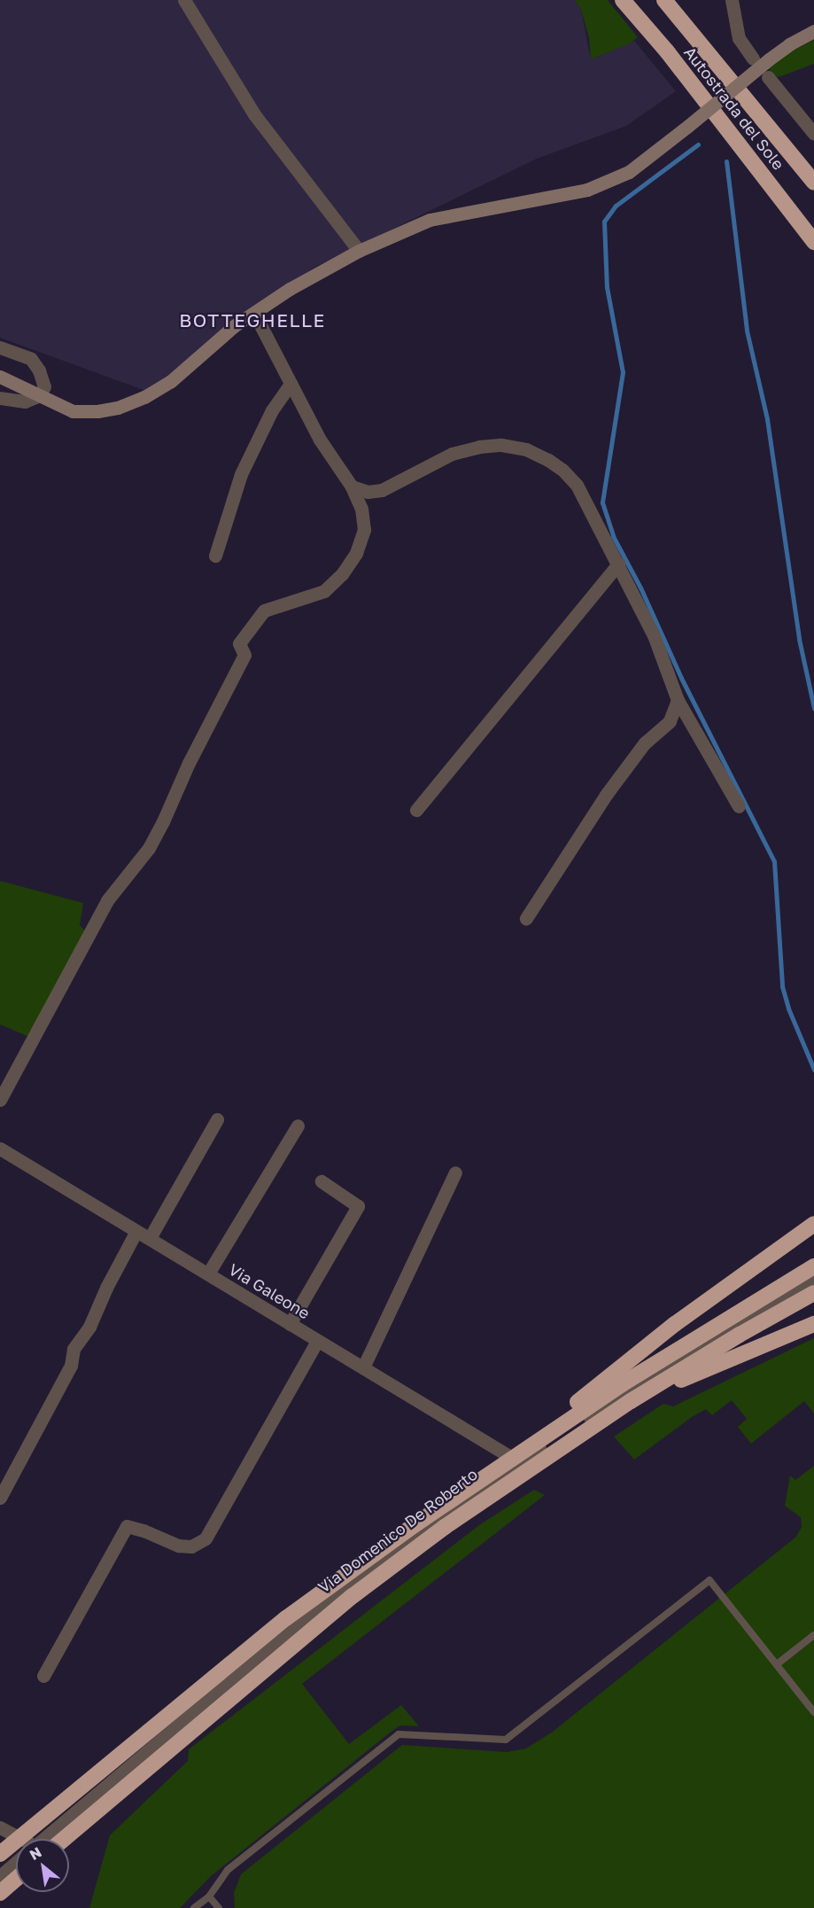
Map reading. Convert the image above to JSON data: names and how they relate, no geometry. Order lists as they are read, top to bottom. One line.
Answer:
{"streets":{"highway":["Autostrada del Sole"],"street":["Via Galeone","Via Domenico De Roberto"]},"crossings":[["Via Galeone","Via Domenico De Roberto"]],"districts":["BOTTEGHELLE"],"north":"top left"}
